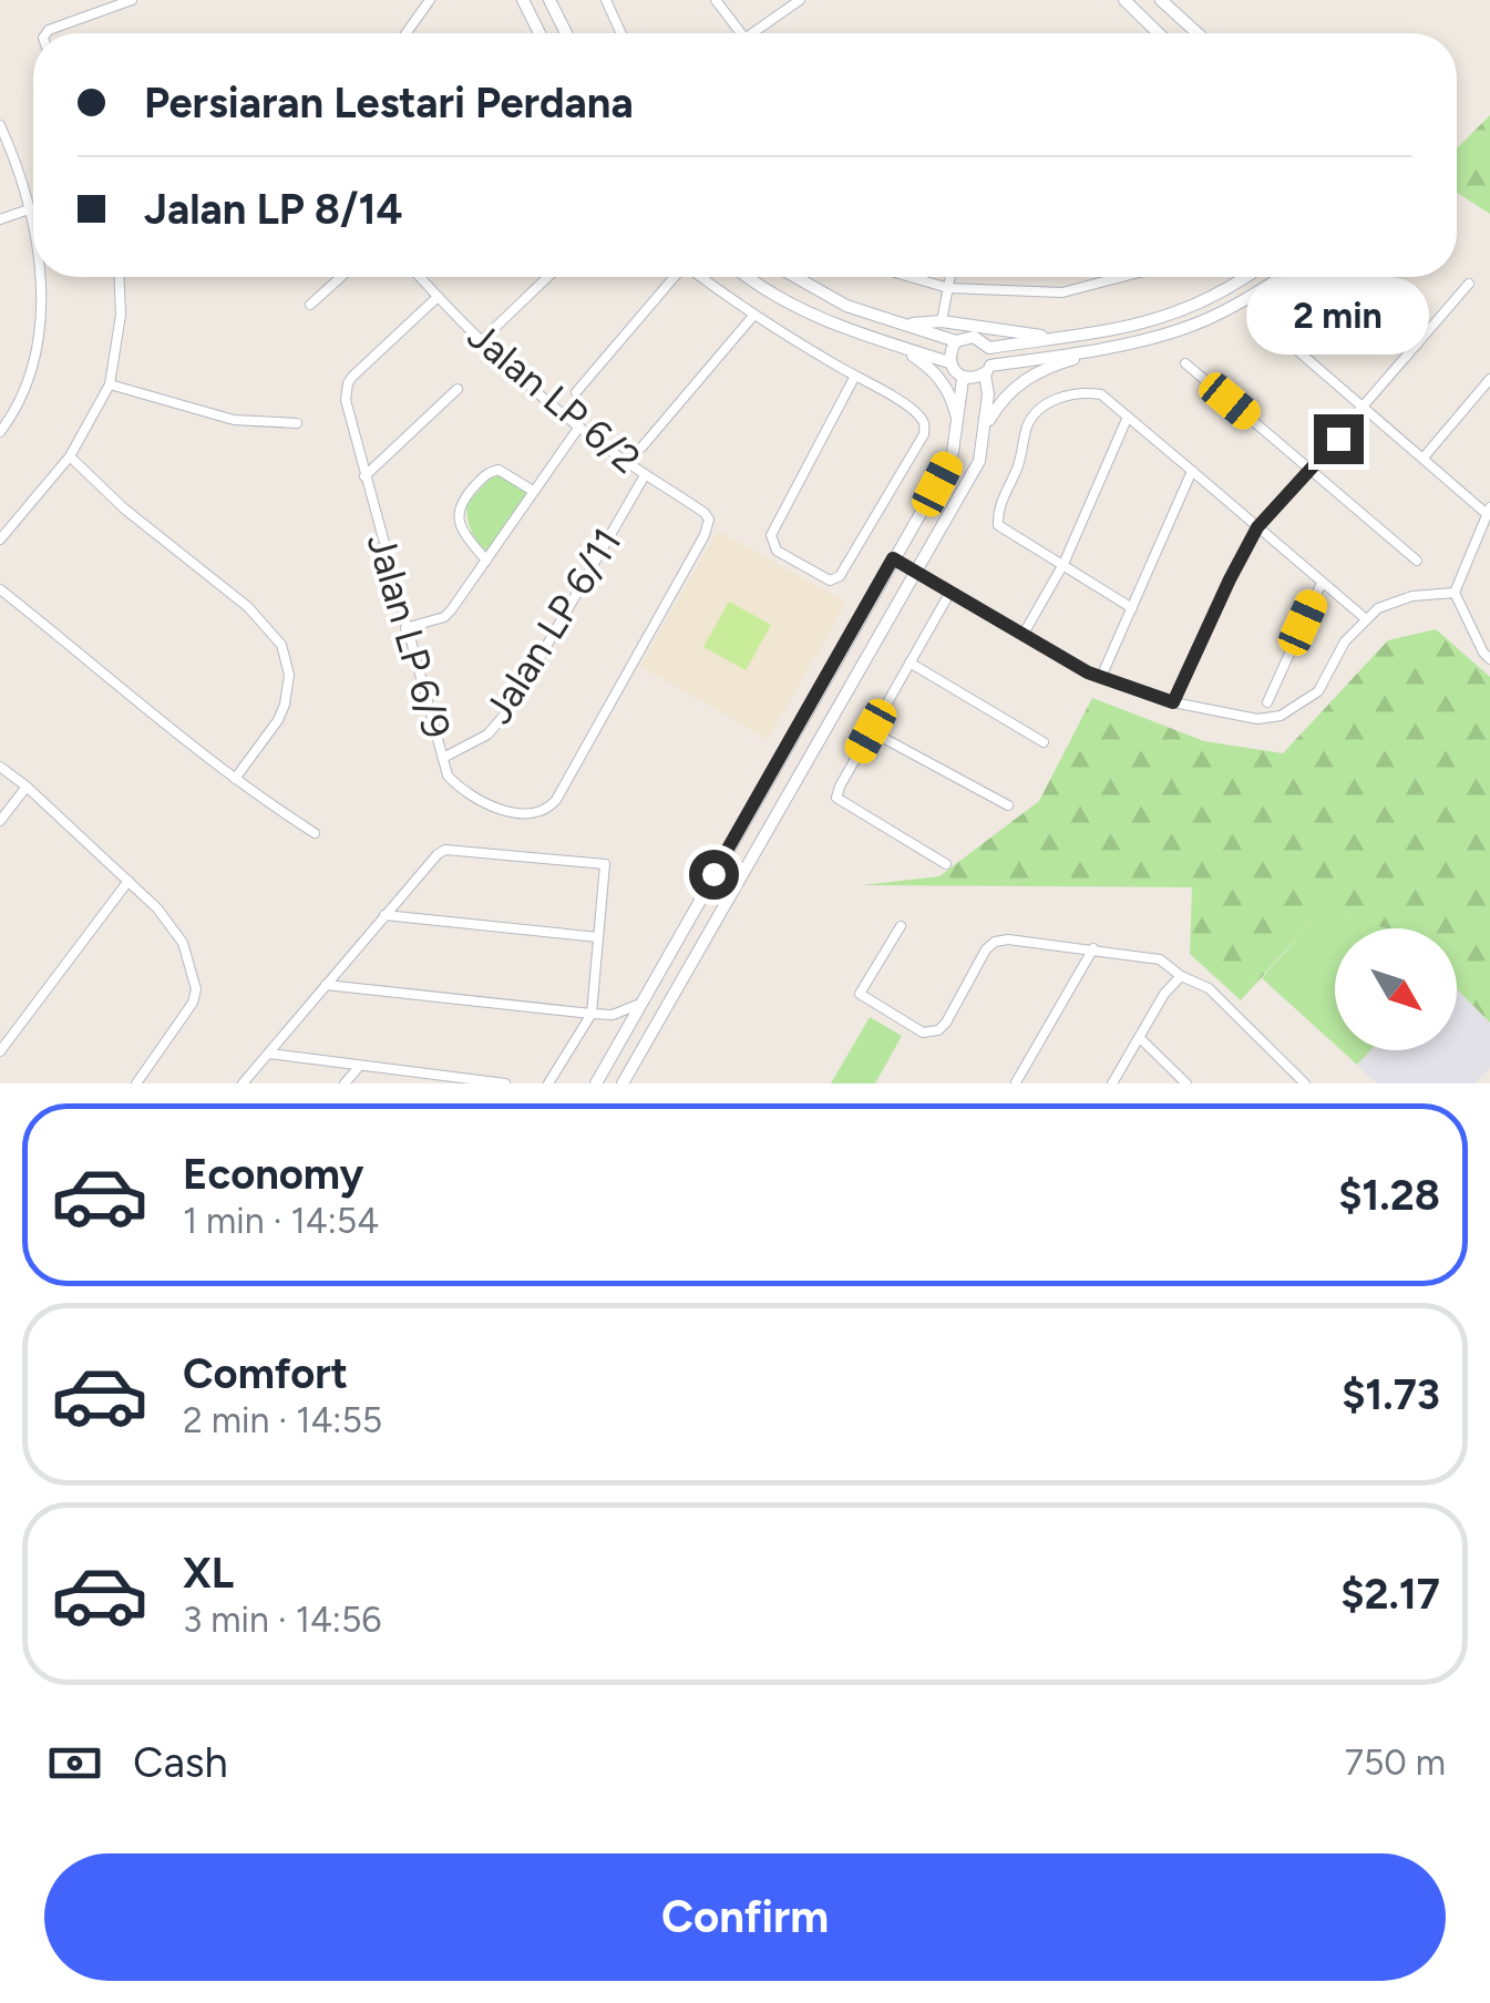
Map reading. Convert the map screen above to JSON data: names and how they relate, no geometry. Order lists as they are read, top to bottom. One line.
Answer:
{"streets":{"street":["Jalan LP 6/2","Jalan LP 6/11","Jalan LP 6/9"]},"crossings":[["Jalan LP 6/2","Jalan LP 6/11"],["Jalan LP 6/2","Jalan LP 6/9"],["Jalan LP 6/11","Jalan LP 6/9"]],"north":"bottom right","page":{"banner":["Persiaran Lestari Perdana","Jalan LP 8/14"],"bubble":"2 min","list":[{"name":"Economy","note":"1 min · 14:54","value":"$1.28"},{"name":"Comfort","note":"2 min · 14:55","value":"$1.73"},{"name":"XL","note":"3 min · 14:56","value":"$2.17"}],"pay":["Cash","750 m"],"buttons":"Confirm"}}
